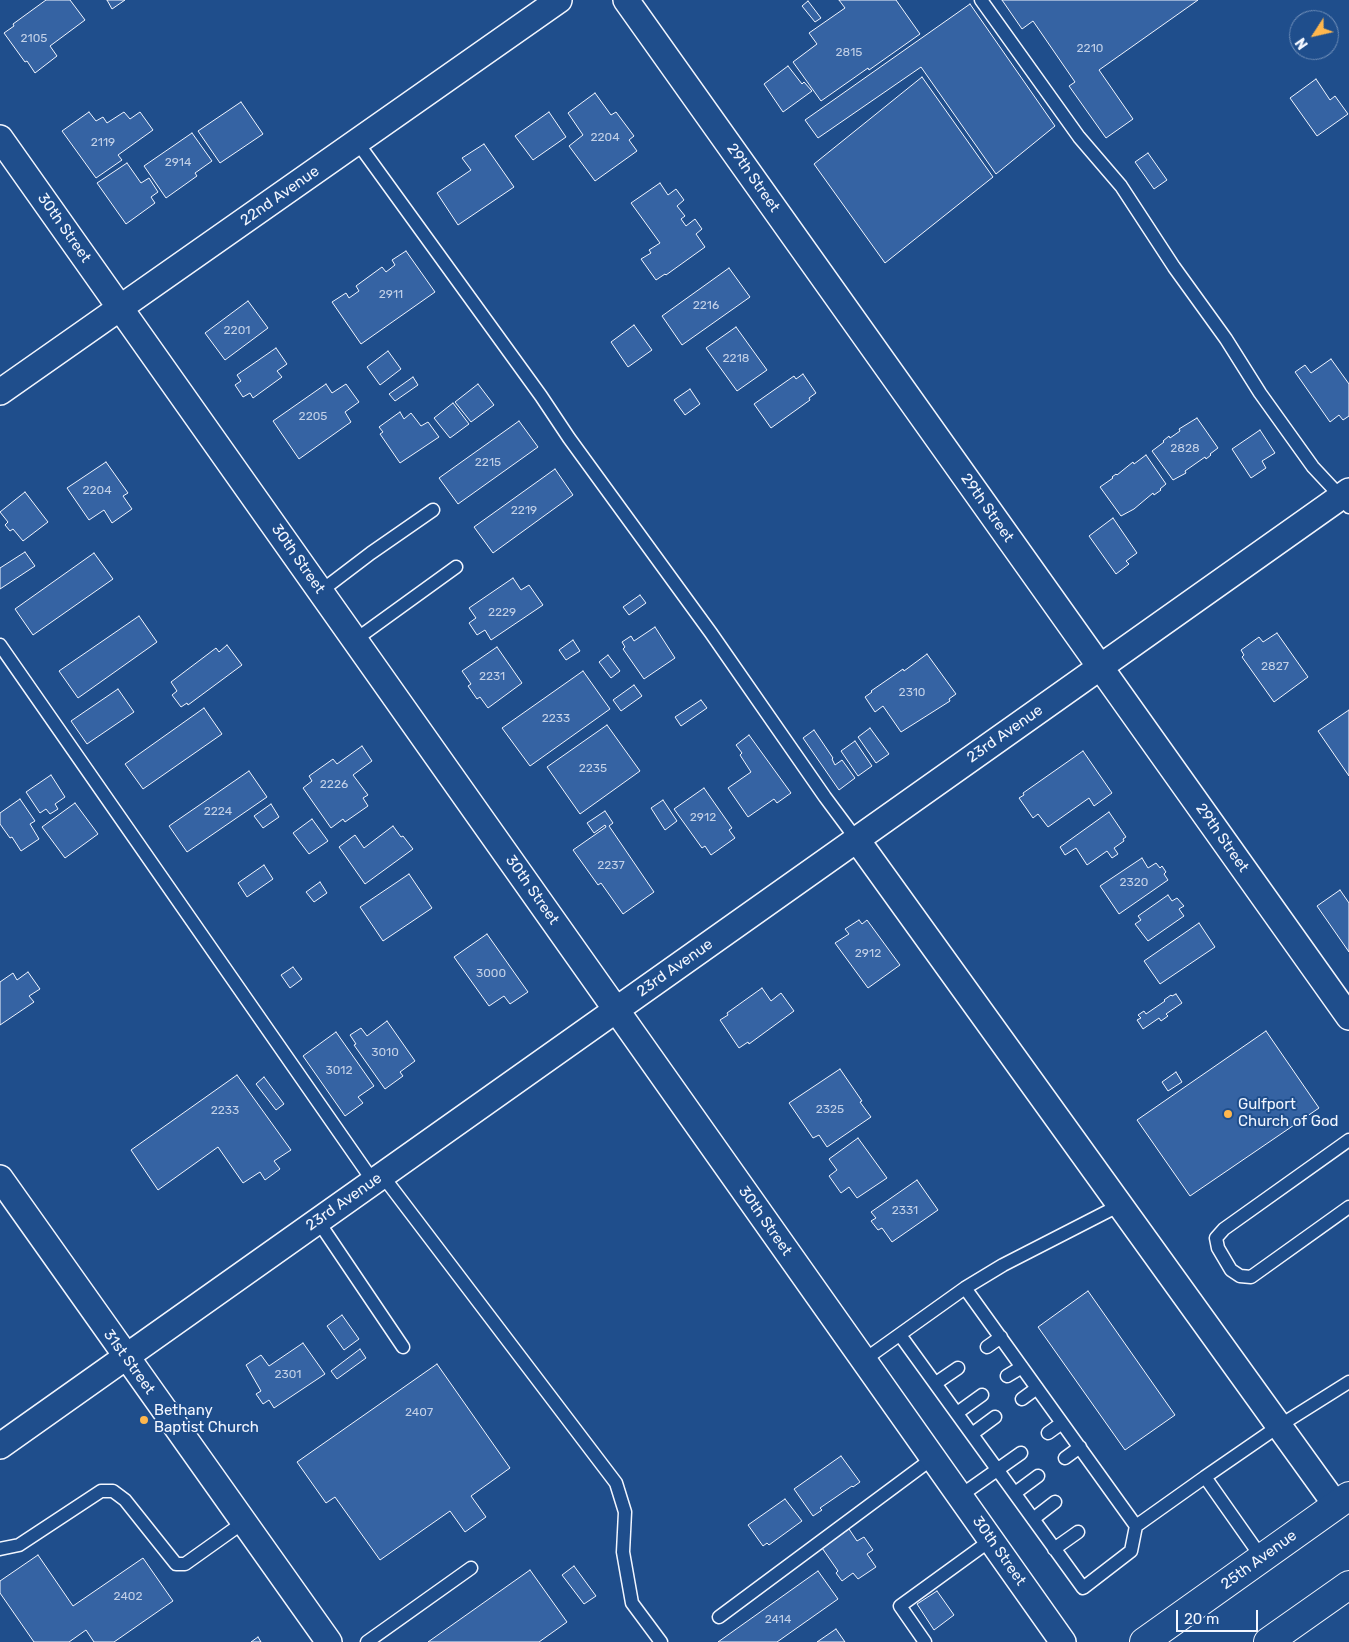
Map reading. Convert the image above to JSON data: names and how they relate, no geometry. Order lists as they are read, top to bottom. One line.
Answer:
{"streets":{"main road":["25th Avenue"],"street":["29th Street","22nd Avenue","30th Street","23rd Avenue","31st Street"]},"crossings":[["29th Street","23rd Avenue"],["22nd Avenue","30th Street"],["30th Street","23rd Avenue"],["23rd Avenue","31st Street"]],"places":["Gulfport Church of God","Bethany Baptist Church"],"house_numbers":["2105","2210","2815","2204","2119","2914","2911","2216","2201","2218","2205","2828","2215","2204","2219","2229","2827","2231","2310","2233","2235","2226","2224","2912","2237","2320","2912","3000","3010","3012","2325","2233","2331","2301","2407","2402","2414"],"scale_bar":"20 m","north":"bottom left"}
